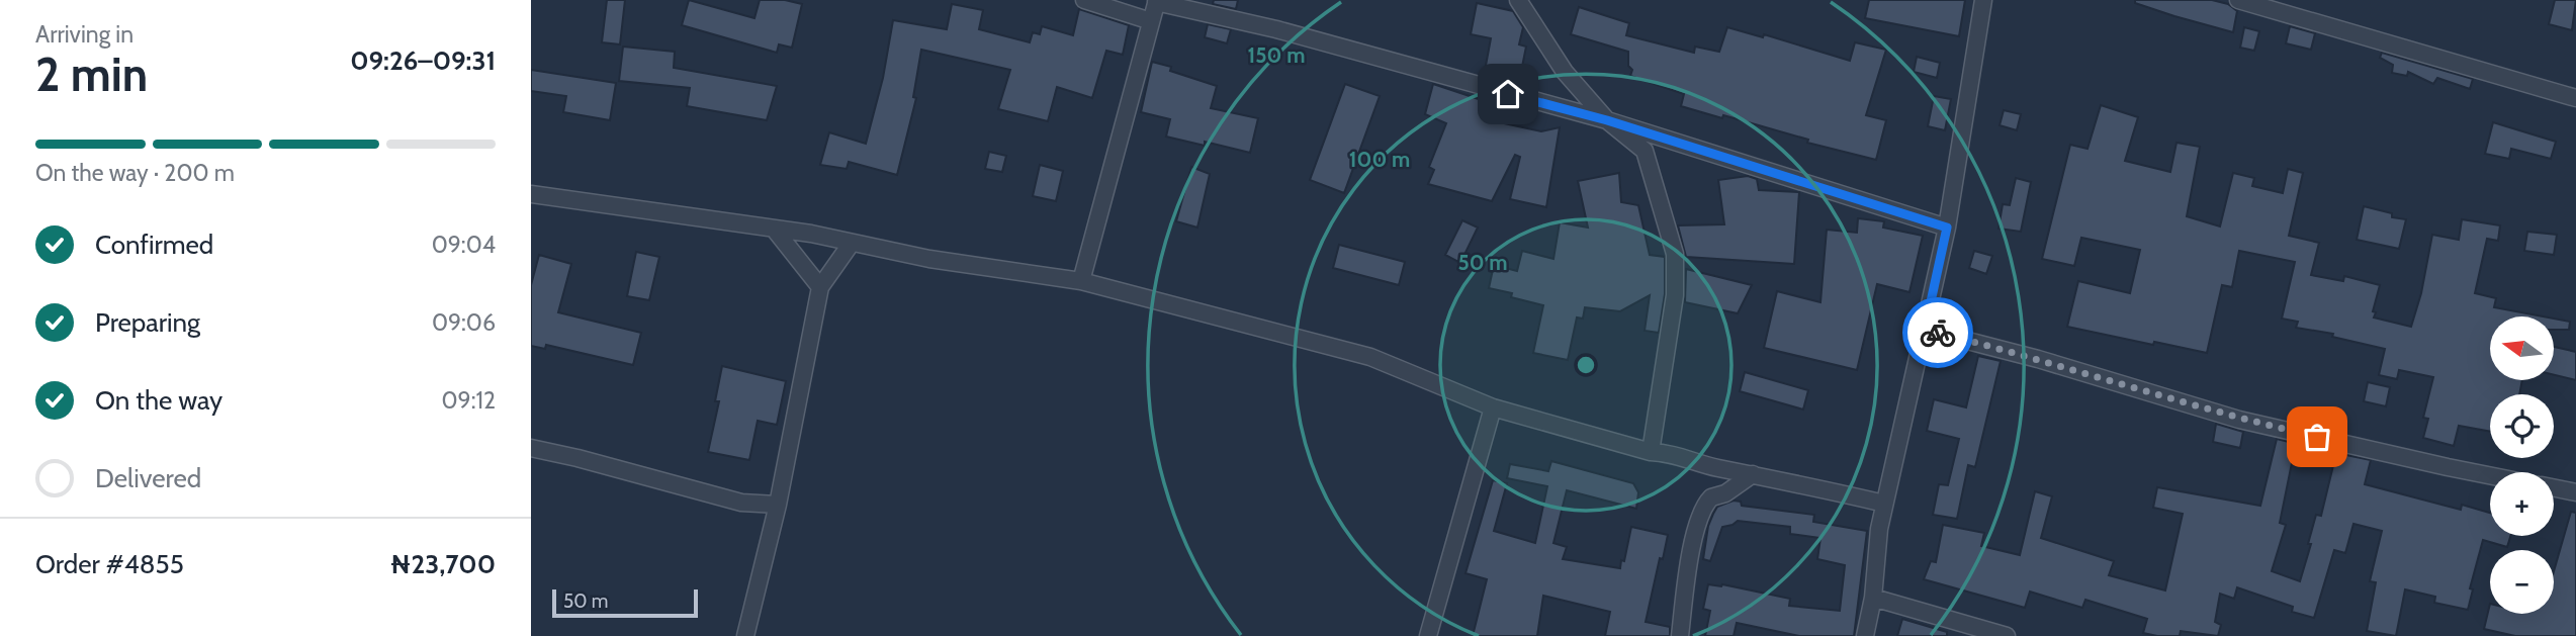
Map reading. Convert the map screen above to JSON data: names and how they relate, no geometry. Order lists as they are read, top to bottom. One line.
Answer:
{"scale_bar":"50 m","north":"left","page":{"heading":["2 min","Arriving in","09:26–09:31"],"panel":["Order #4855","₦23,700"],"bar":"On the way · 200 m","list":[["Confirmed","09:04"],["Preparing","09:06"],["On the way","09:12"],"Delivered"],"map_buttons":["+","−"],"scale":"50 m"},"rings":["150 m","100 m","50 m"]}
